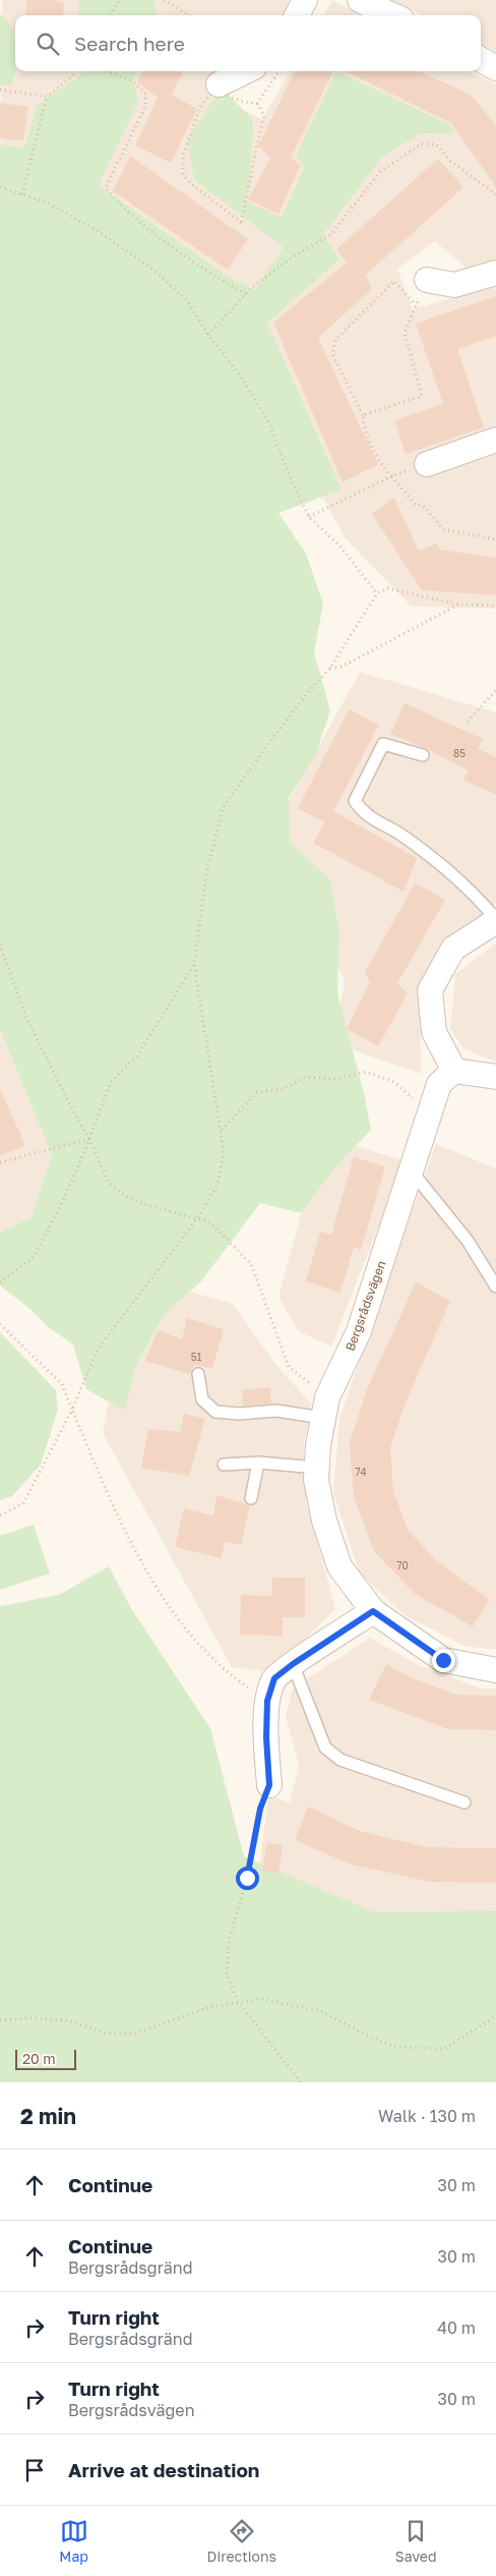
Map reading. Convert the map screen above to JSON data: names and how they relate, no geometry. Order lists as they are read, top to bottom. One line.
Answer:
{"streets":{"street":["Bergsrådsvägen"]},"house_numbers":["85","51","74","70"],"scale_bar":"20 m","page":{"search":"Search here","scale":"20 m","heading":["2 min","Walk · 130 m"],"list":[["Continue","30 m"],["Continue","Bergsrådsgränd","30 m"],["Turn right","Bergsrådsgränd","40 m"],["Turn right","Bergsrådsvägen","30 m"],"Arrive at destination"],"nav":["Map","Directions","Saved"]}}
